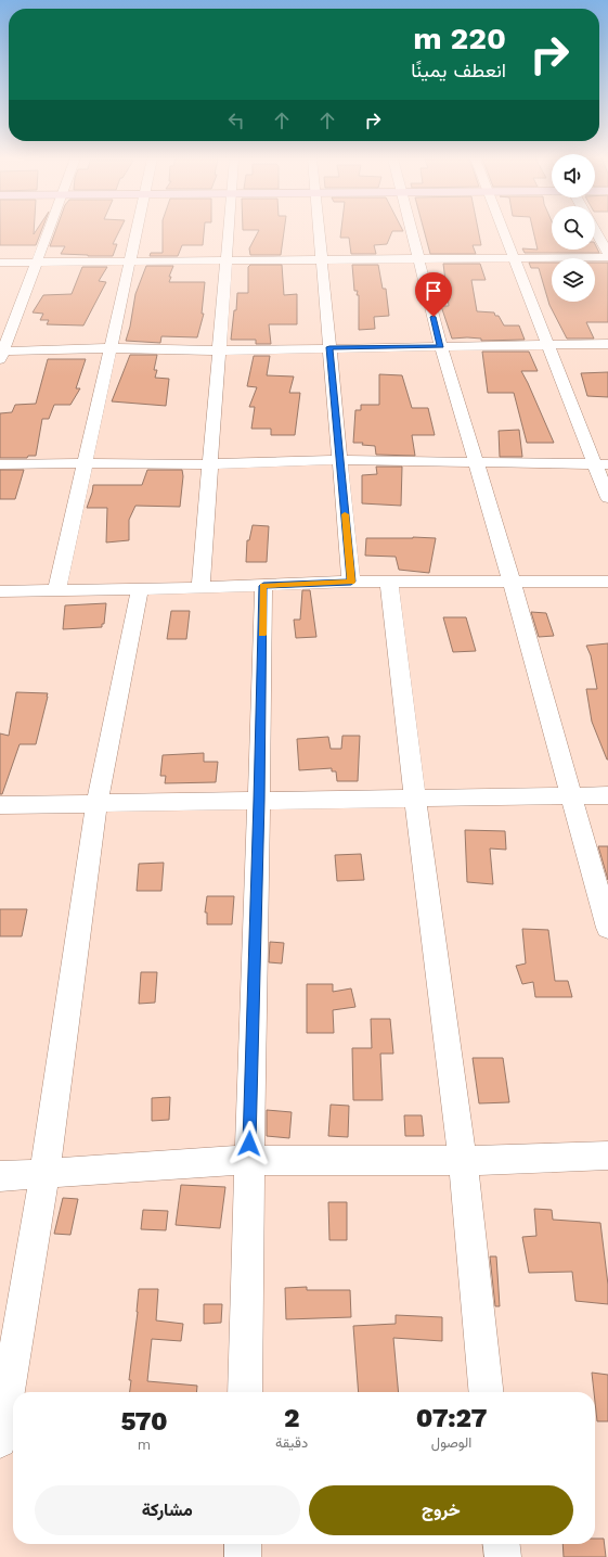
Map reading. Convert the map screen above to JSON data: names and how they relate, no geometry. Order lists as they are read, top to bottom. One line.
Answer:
{"page":{"turn":["220 m","انعطف يمينًا"],"eta":["07:27","الوصول","2","دقيقة","570","m"],"buttons":["خروج","مشاركة"]}}
